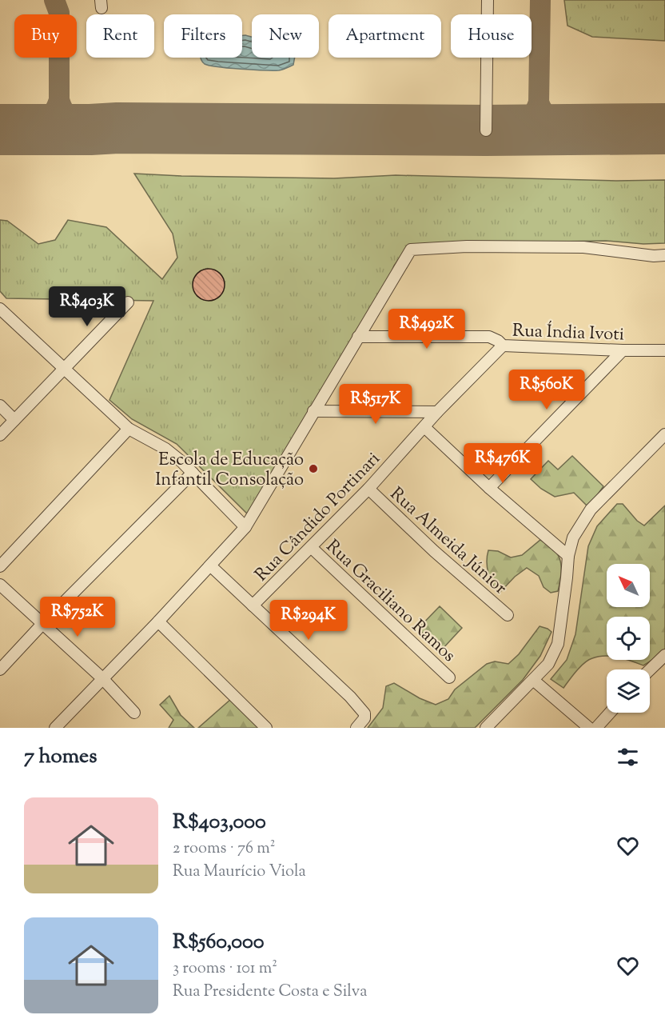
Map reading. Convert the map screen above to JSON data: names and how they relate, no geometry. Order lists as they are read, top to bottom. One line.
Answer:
{"streets":{"street":["Rua Índia Ivoti","Rua Cândido Portinari","Rua Almeida Júnior","Rua Graciliano Ramos"]},"crossings":[["Rua Índia Ivoti","Rua Cândido Portinari"],["Rua Cândido Portinari","Rua Almeida Júnior"],["Rua Cândido Portinari","Rua Graciliano Ramos"]],"places":["Escola de Educação Infantil Consolação"],"north":"top left","page":{"chip":["Buy","Rent","Filters","New","Apartment","House"],"price":["R$403K","R$492K","R$560K","R$517K","R$476K","R$752K","R$294K"],"heading":"7 homes","list":[{"name":"R$403,000","note":"2 rooms · 76 m² · Rua Maurício Viola"},{"name":"R$560,000","note":"3 rooms · 101 m² · Rua Presidente Costa e Silva"}]}}
